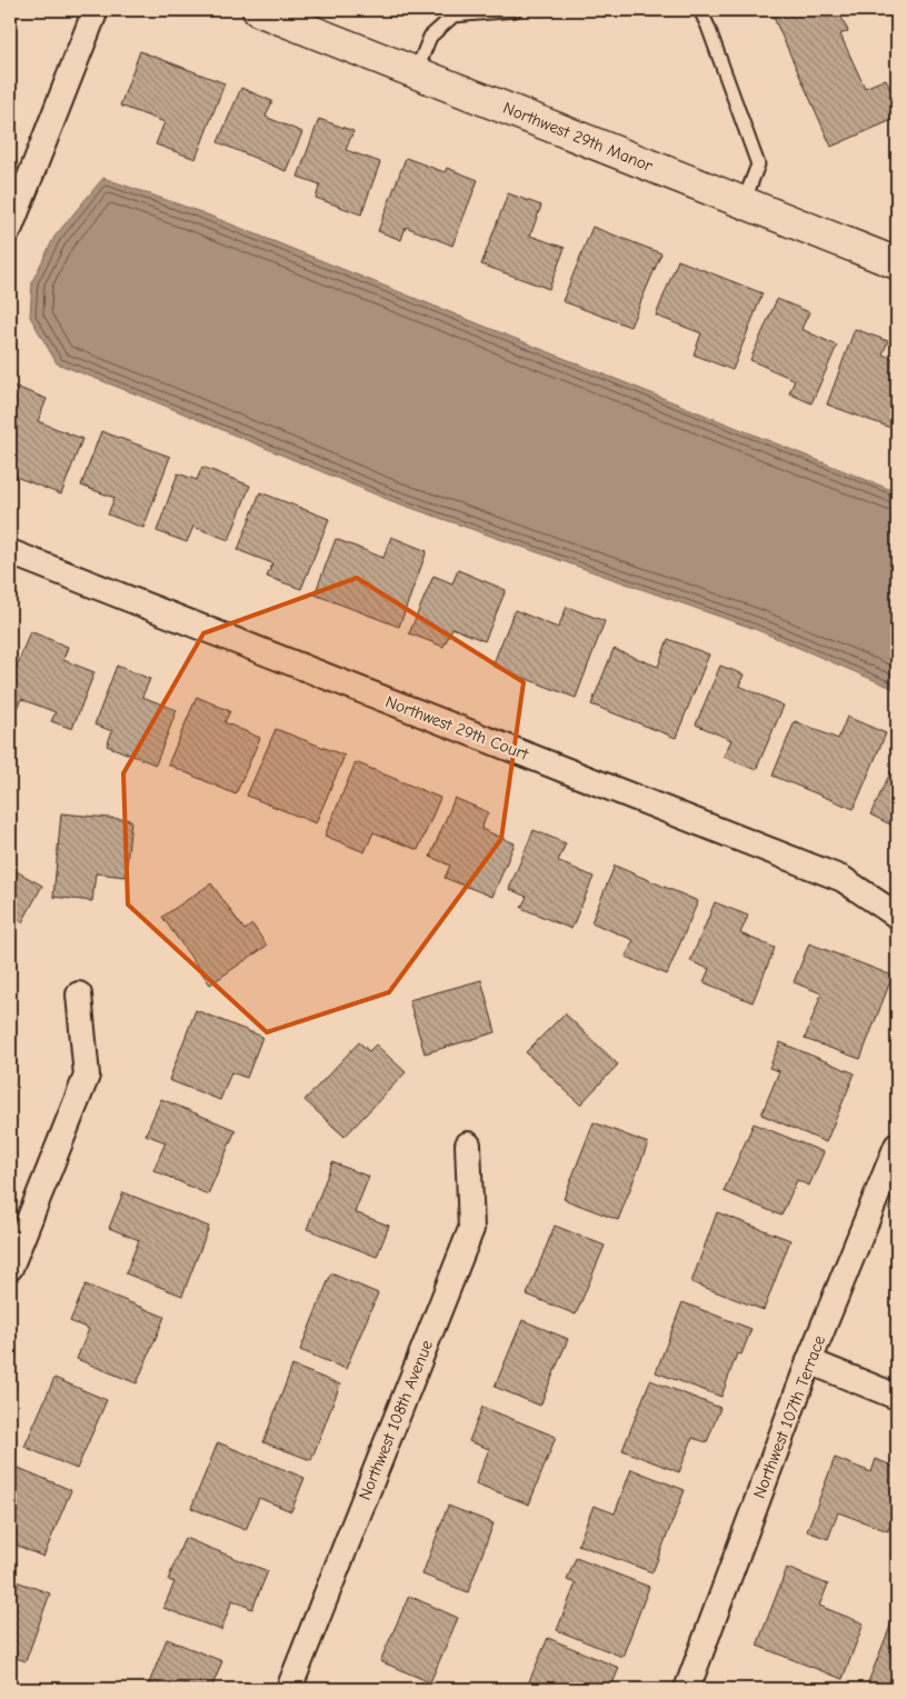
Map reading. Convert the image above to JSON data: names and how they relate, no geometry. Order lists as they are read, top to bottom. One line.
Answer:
{"streets":{"street":["Northwest 29th Manor","Northwest 29th Court","Northwest 107th Terrace","Northwest 108th Avenue"]}}
